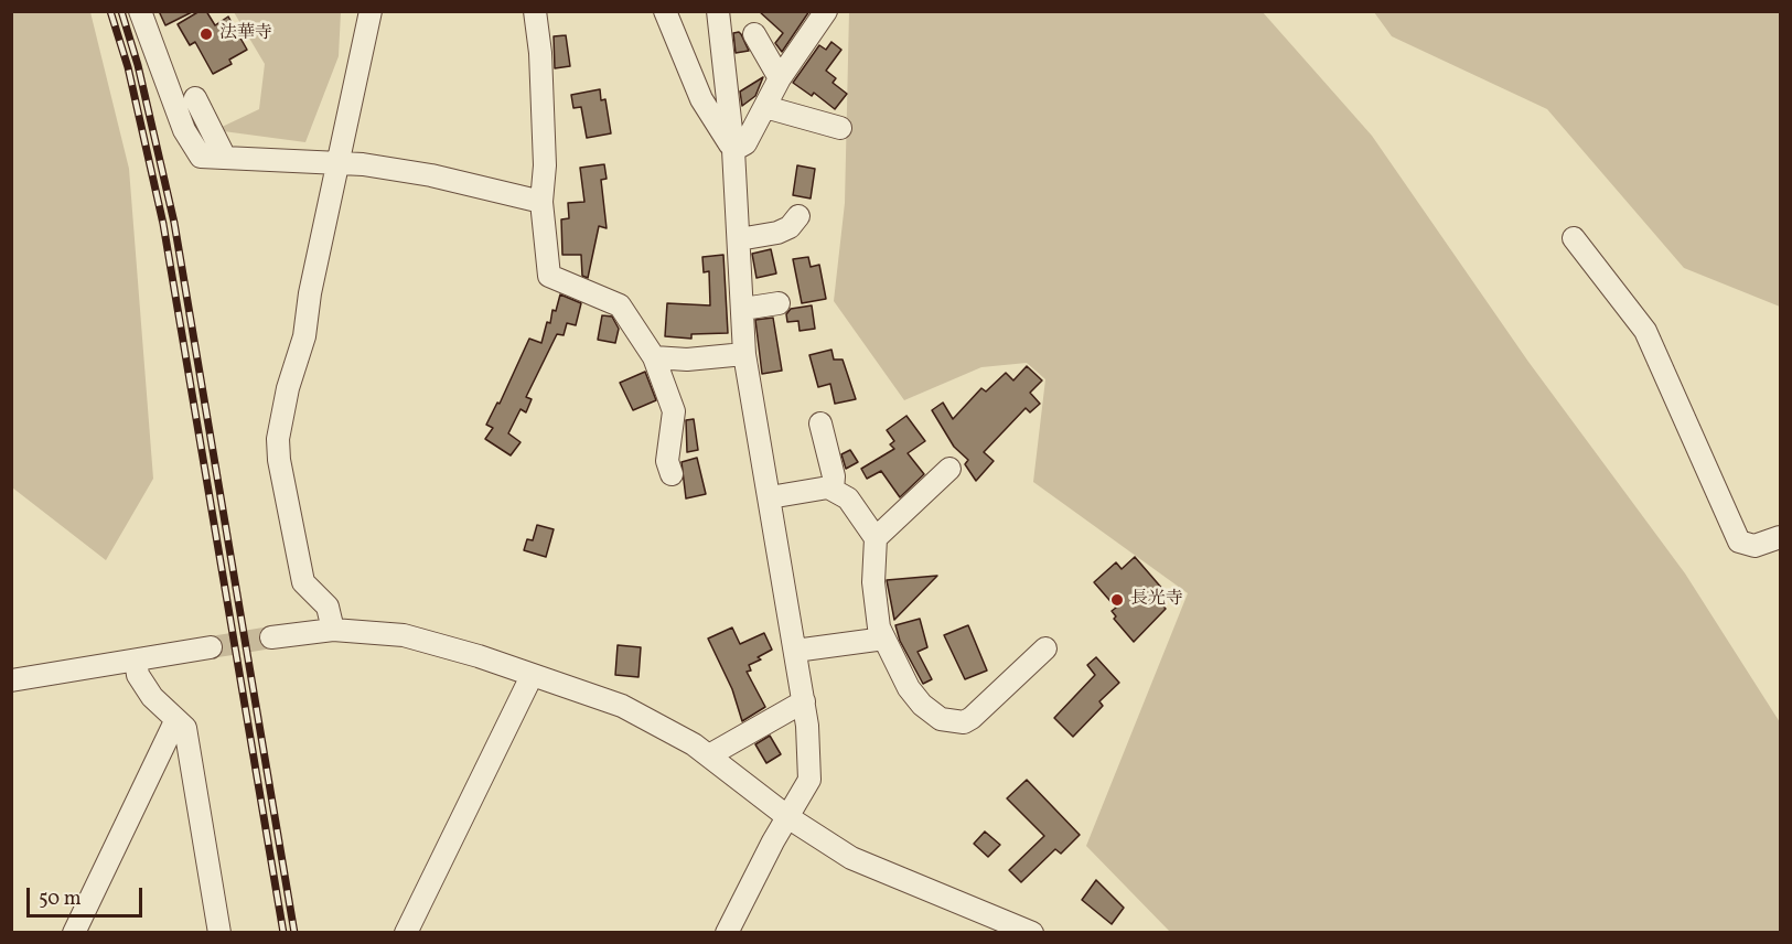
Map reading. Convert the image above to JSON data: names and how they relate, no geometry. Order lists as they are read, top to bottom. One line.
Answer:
{"places":["法華寺","長光寺"],"scale_bar":"50 m"}
